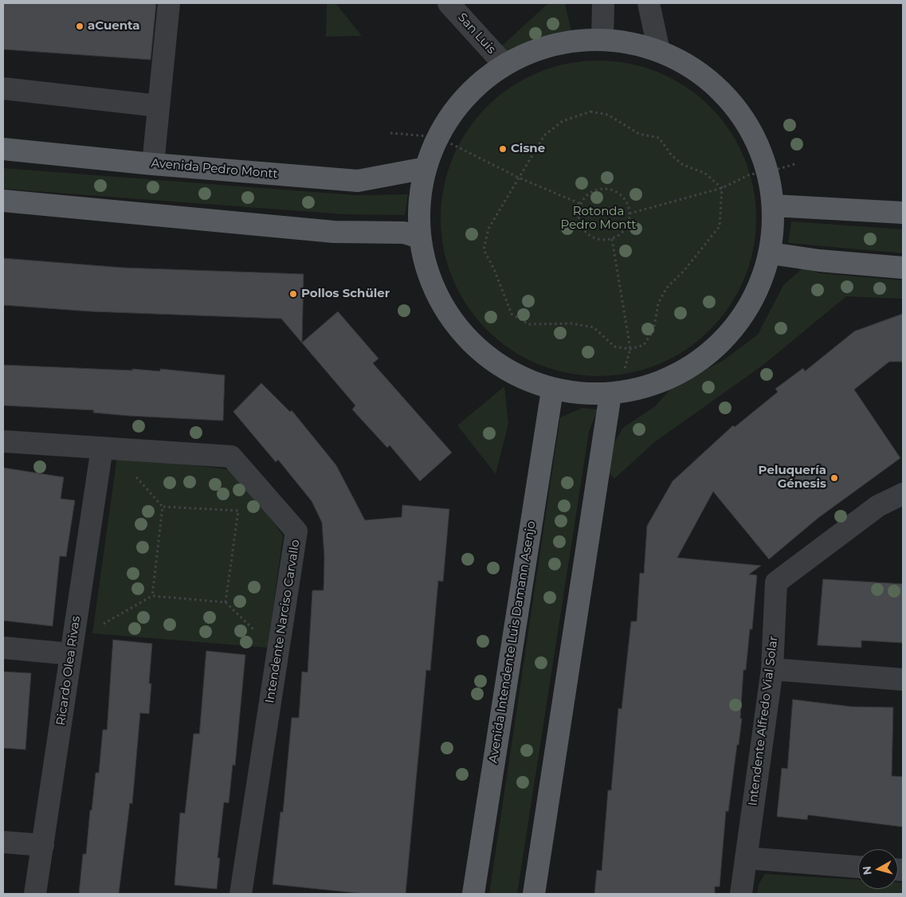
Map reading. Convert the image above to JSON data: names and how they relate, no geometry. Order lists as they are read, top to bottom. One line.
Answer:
{"streets":{"main road":["Avenida Pedro Montt","Avenida Intendente Luis Damann Asenjo"],"street":["San Luis","Intendente Narciso Carvallo","Ricardo Olea Rivas","Intendente Alfredo Vial Solar"]},"crossings":[["Intendente Narciso Carvallo","Ricardo Olea Rivas"]],"parks":["Rotonda Pedro Montt"],"places":["aCuenta","Cisne","Pollos Schüler","Peluquería Génesis"],"north":"left"}
